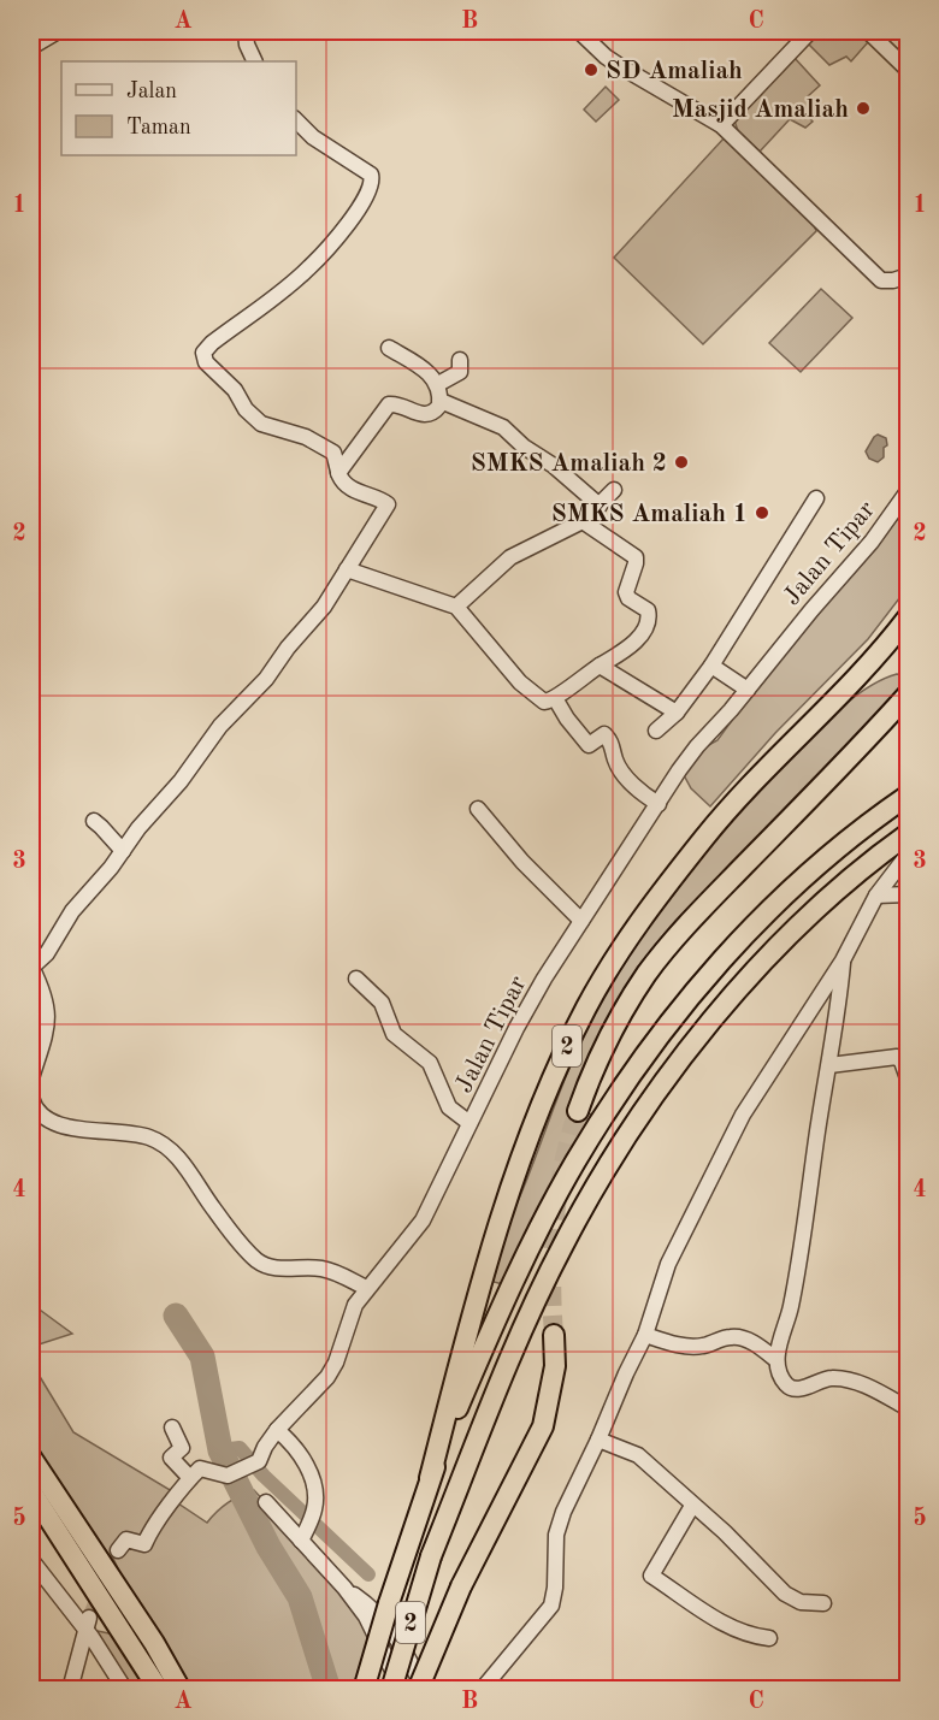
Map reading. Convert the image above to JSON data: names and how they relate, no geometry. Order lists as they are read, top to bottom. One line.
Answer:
{"streets":{"highway":["2"],"street":["Jalan Tipar"]},"places":["SD Amaliah","Masjid Amaliah","SMKS Amaliah 2","SMKS Amaliah 1"],"legend":["Jalan","Taman"],"grid":{"columns":["A","B","C"],"rows":["1","2","3","4","5"]}}
